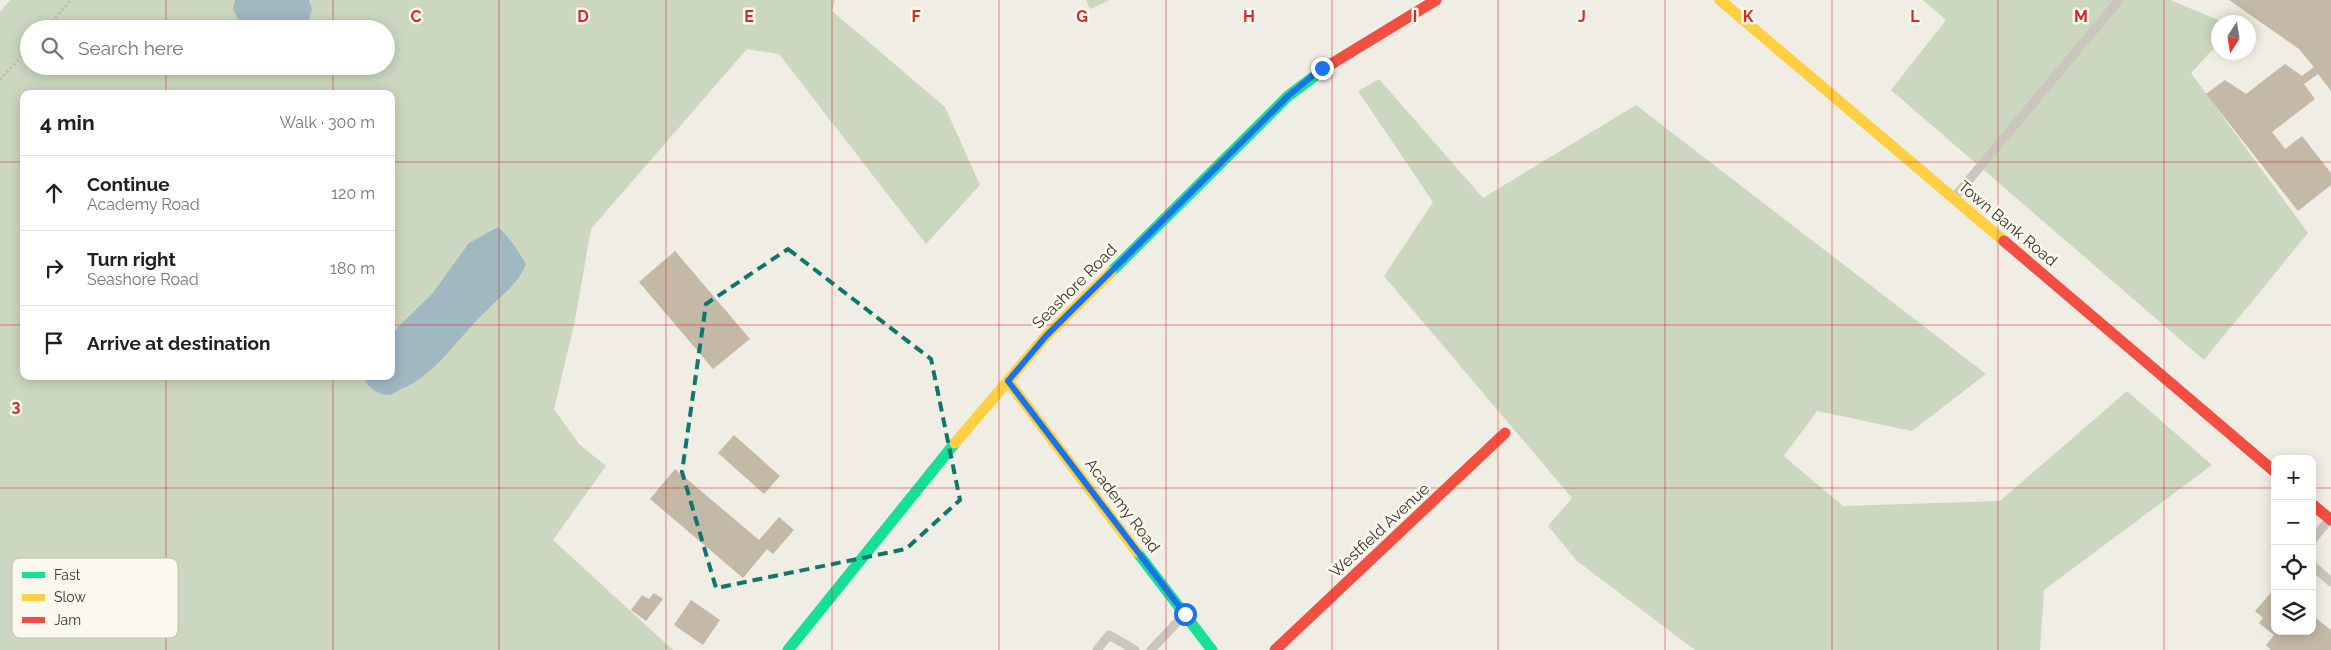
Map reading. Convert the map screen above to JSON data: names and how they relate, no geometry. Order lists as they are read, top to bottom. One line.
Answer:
{"streets":{"street":["Town Bank Road","Seashore Road","Academy Road","Westfield Avenue"]},"crossings":[["Seashore Road","Academy Road"]],"legend":["Fast","Slow","Jam"],"north":"bottom","page":{"search":"Search here","heading":["4 min","Walk · 300 m"],"list":[["Continue","Academy Road","120 m"],["Turn right","Seashore Road","180 m"],"Arrive at destination"],"map_buttons":["+","−"]},"grid":{"columns":["C","D","E","F","G","H","I","J","K","L","M"],"rows":["3"]}}
